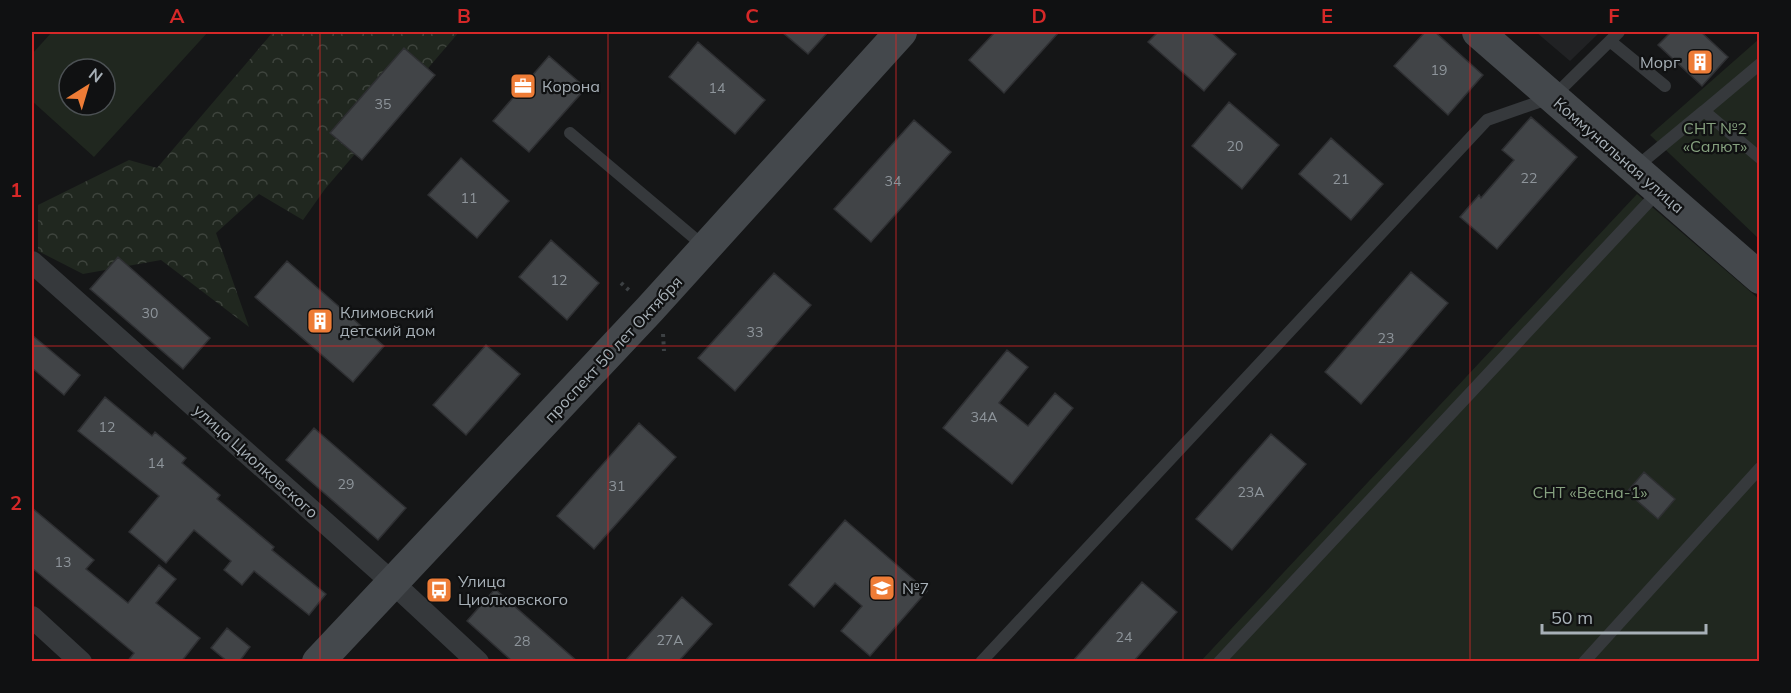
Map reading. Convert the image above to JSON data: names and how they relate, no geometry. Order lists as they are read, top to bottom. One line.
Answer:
{"streets":{"main road":["Коммунальная улица","проспект 50 лет Октября"],"street":["улица Циолковского"]},"crossings":[["проспект 50 лет Октября","улица Циолковского"]],"parks":["СНТ №2 «Салют»","СНТ «Весна-1»"],"places":{"building":["Морг","Климовский детский дом"],"office":["Корона"],"school or university":["№7"],"bus stop":["Улица Циолковского"]},"house_numbers":["19","14","35","20","22","21","34","11","12","30","33","23","34А","12","14","29","31","23А","13","24","27А","28"],"scale_bar":"50 m","north":"top right","grid":{"columns":["A","B","C","D","E","F"],"rows":["1","2"]}}
